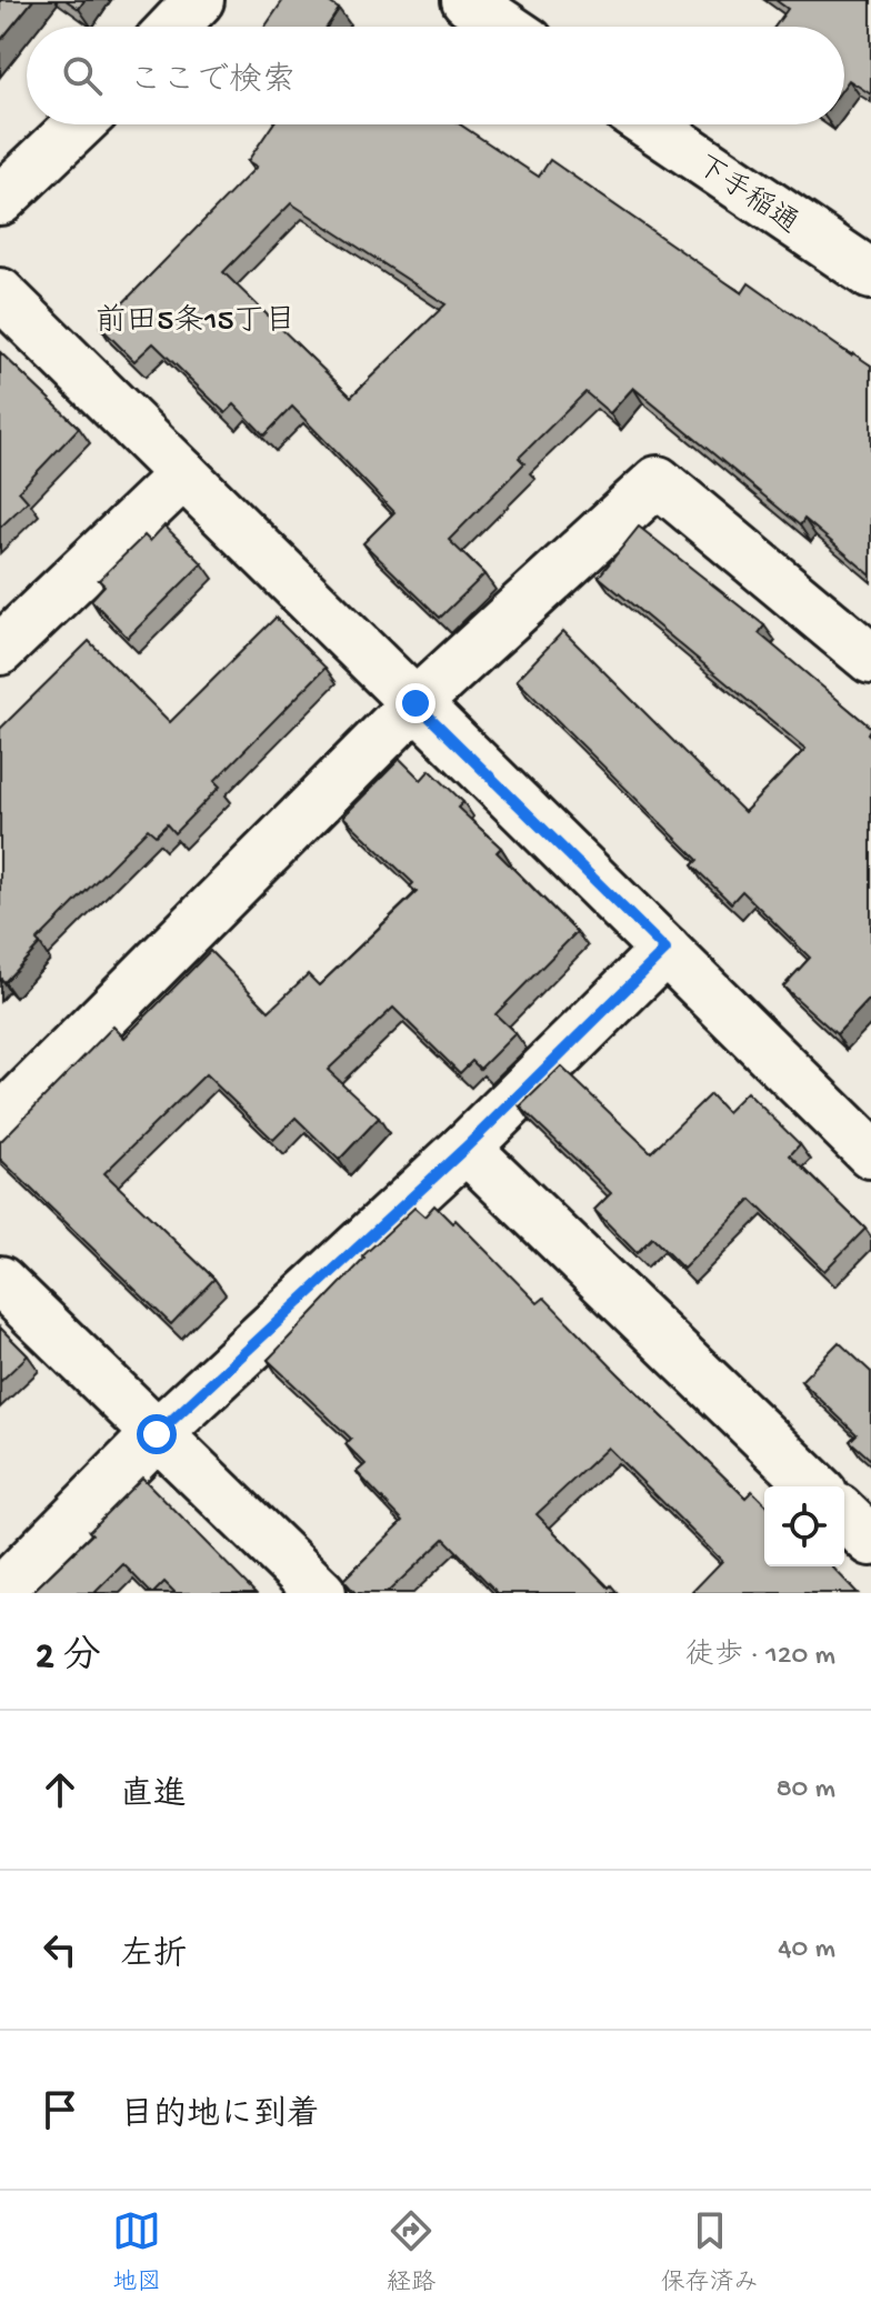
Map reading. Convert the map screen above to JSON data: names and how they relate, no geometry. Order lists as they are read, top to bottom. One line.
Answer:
{"streets":{"street":["下手稲通"]},"districts":["前田5条15丁目"],"page":{"search":"ここで検索","heading":["2 分","徒歩 · 120 m"],"list":[["直進","80 m"],["左折","40 m"],"目的地に到着"],"nav":["地図","経路","保存済み"]}}
